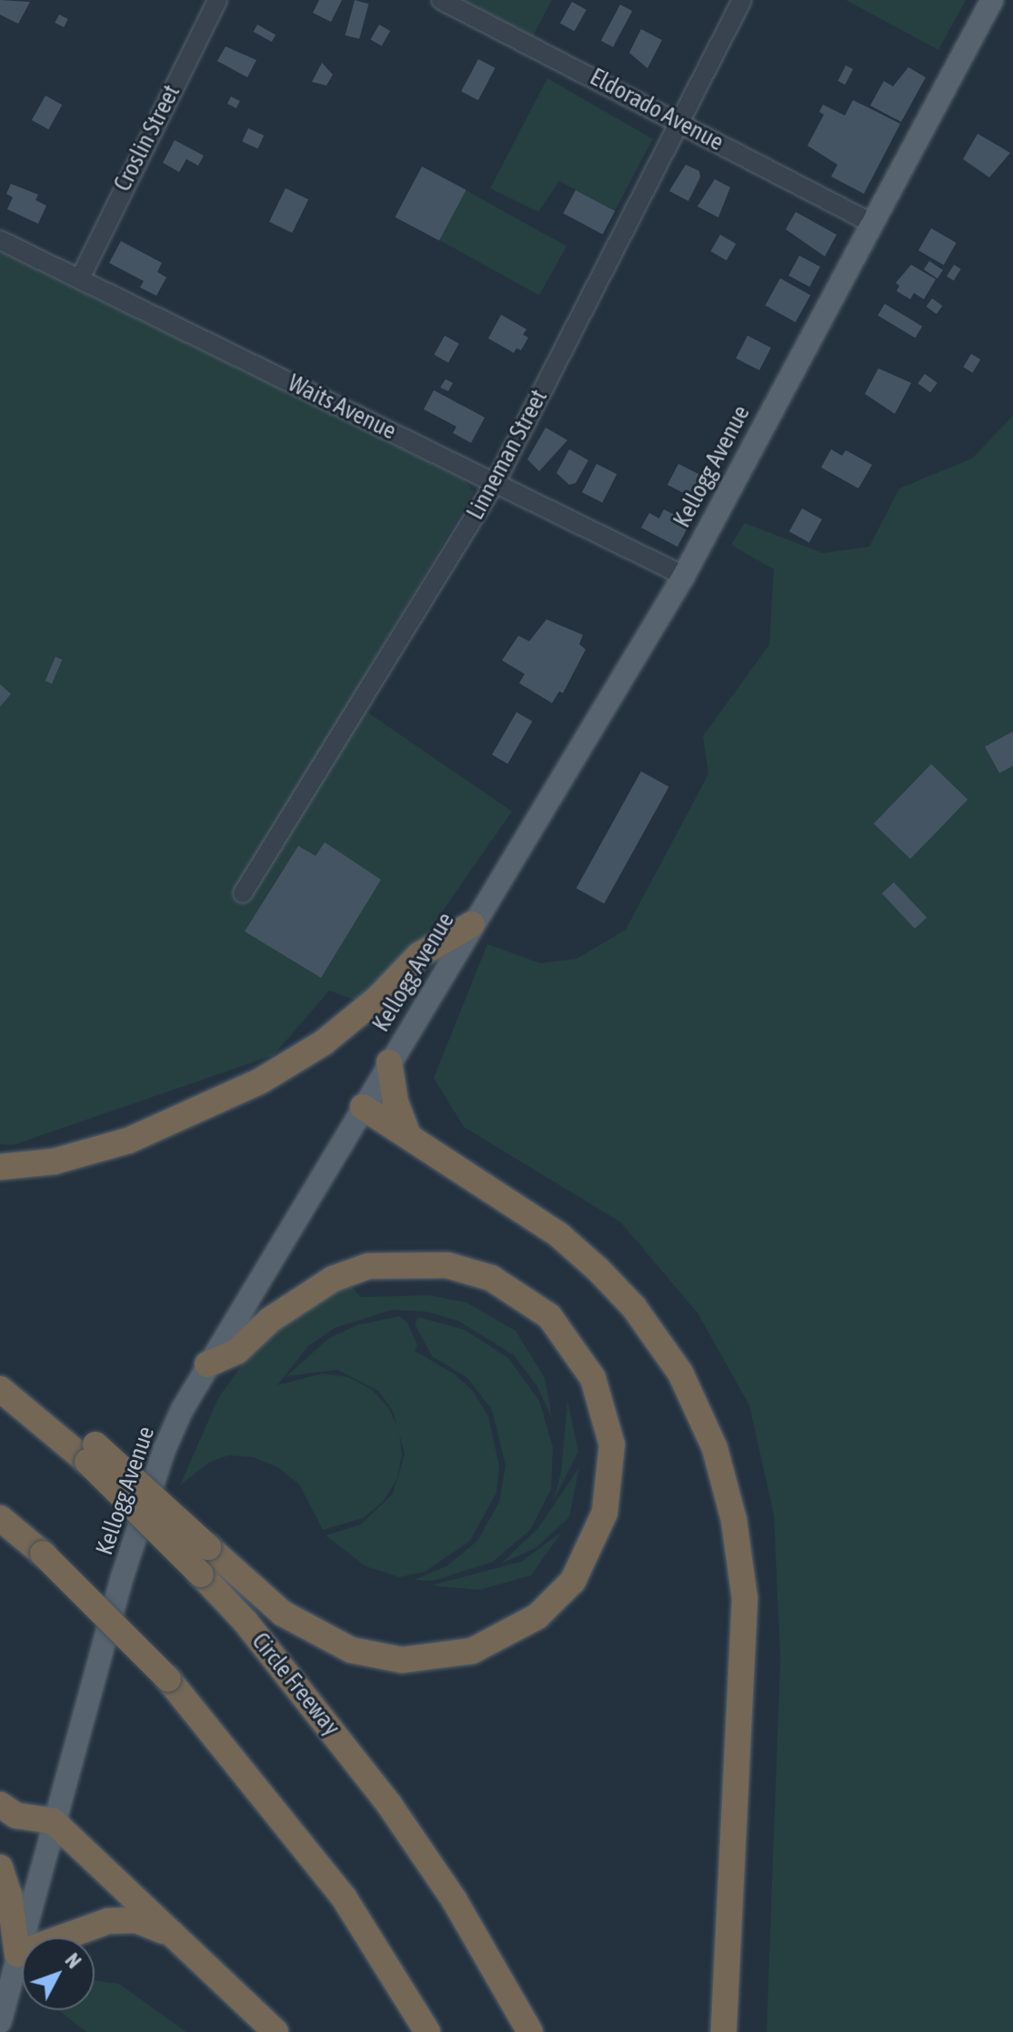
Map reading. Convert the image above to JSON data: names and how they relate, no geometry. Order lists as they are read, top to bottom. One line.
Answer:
{"streets":{"highway":["Circle Freeway"],"main road":["Kellogg Avenue"],"street":["Eldorado Avenue","Croslin Street","Waits Avenue","Linneman Street"]},"crossings":[["Eldorado Avenue","Linneman Street"],["Eldorado Avenue","Kellogg Avenue"],["Croslin Street","Waits Avenue"],["Waits Avenue","Linneman Street"],["Waits Avenue","Kellogg Avenue"]],"north":"top right"}
